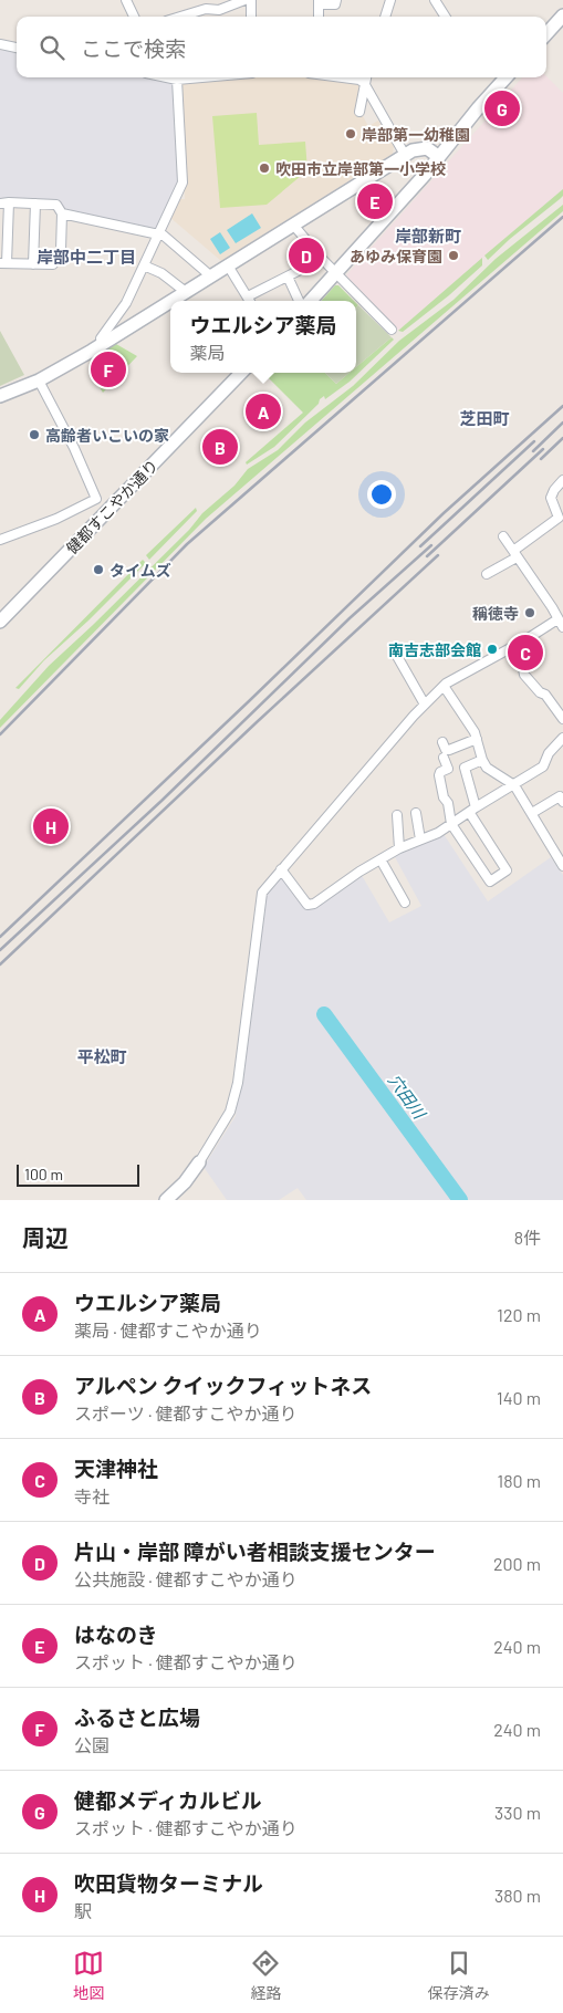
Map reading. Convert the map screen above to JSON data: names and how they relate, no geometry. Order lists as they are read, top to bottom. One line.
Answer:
{"streets":{"street":["健都すこやか通り"]},"districts":["岸部新町","岸部中二丁目","芝田町","平松町"],"water":["穴田川"],"places":["岸部第一幼稚園","吹田市立岸部第一小学校","あゆみ保育園","高齢者いこいの家","タイムズ","稱徳寺","南吉志部会館"],"scale_bar":"100 m","page":{"search":"ここで検索","pins":["G","E","D","F","A","B","C","H"],"popup":["ウエルシア薬局","薬局"],"scale":"100 m","heading":["周辺","8件"],"list":[{"mark":"A","name":"ウエルシア薬局","note":"薬局 · 健都すこやか通り","value":"120 m"},{"mark":"B","name":"アルペン クイックフィットネス","note":"スポーツ · 健都すこやか通り","value":"140 m"},{"mark":"C","name":"天津神社","note":"寺社","value":"180 m"},{"mark":"D","name":"片山・岸部 障がい者相談支援センター","note":"公共施設 · 健都すこやか通り","value":"200 m"},{"mark":"E","name":"はなのき","note":"スポット · 健都すこやか通り","value":"240 m"},{"mark":"F","name":"ふるさと広場","note":"公園","value":"240 m"},{"mark":"G","name":"健都メディカルビル","note":"スポット · 健都すこやか通り","value":"330 m"},{"mark":"H","name":"吹田貨物ターミナル","note":"駅","value":"380 m"}],"nav":["地図","経路","保存済み"]}}
